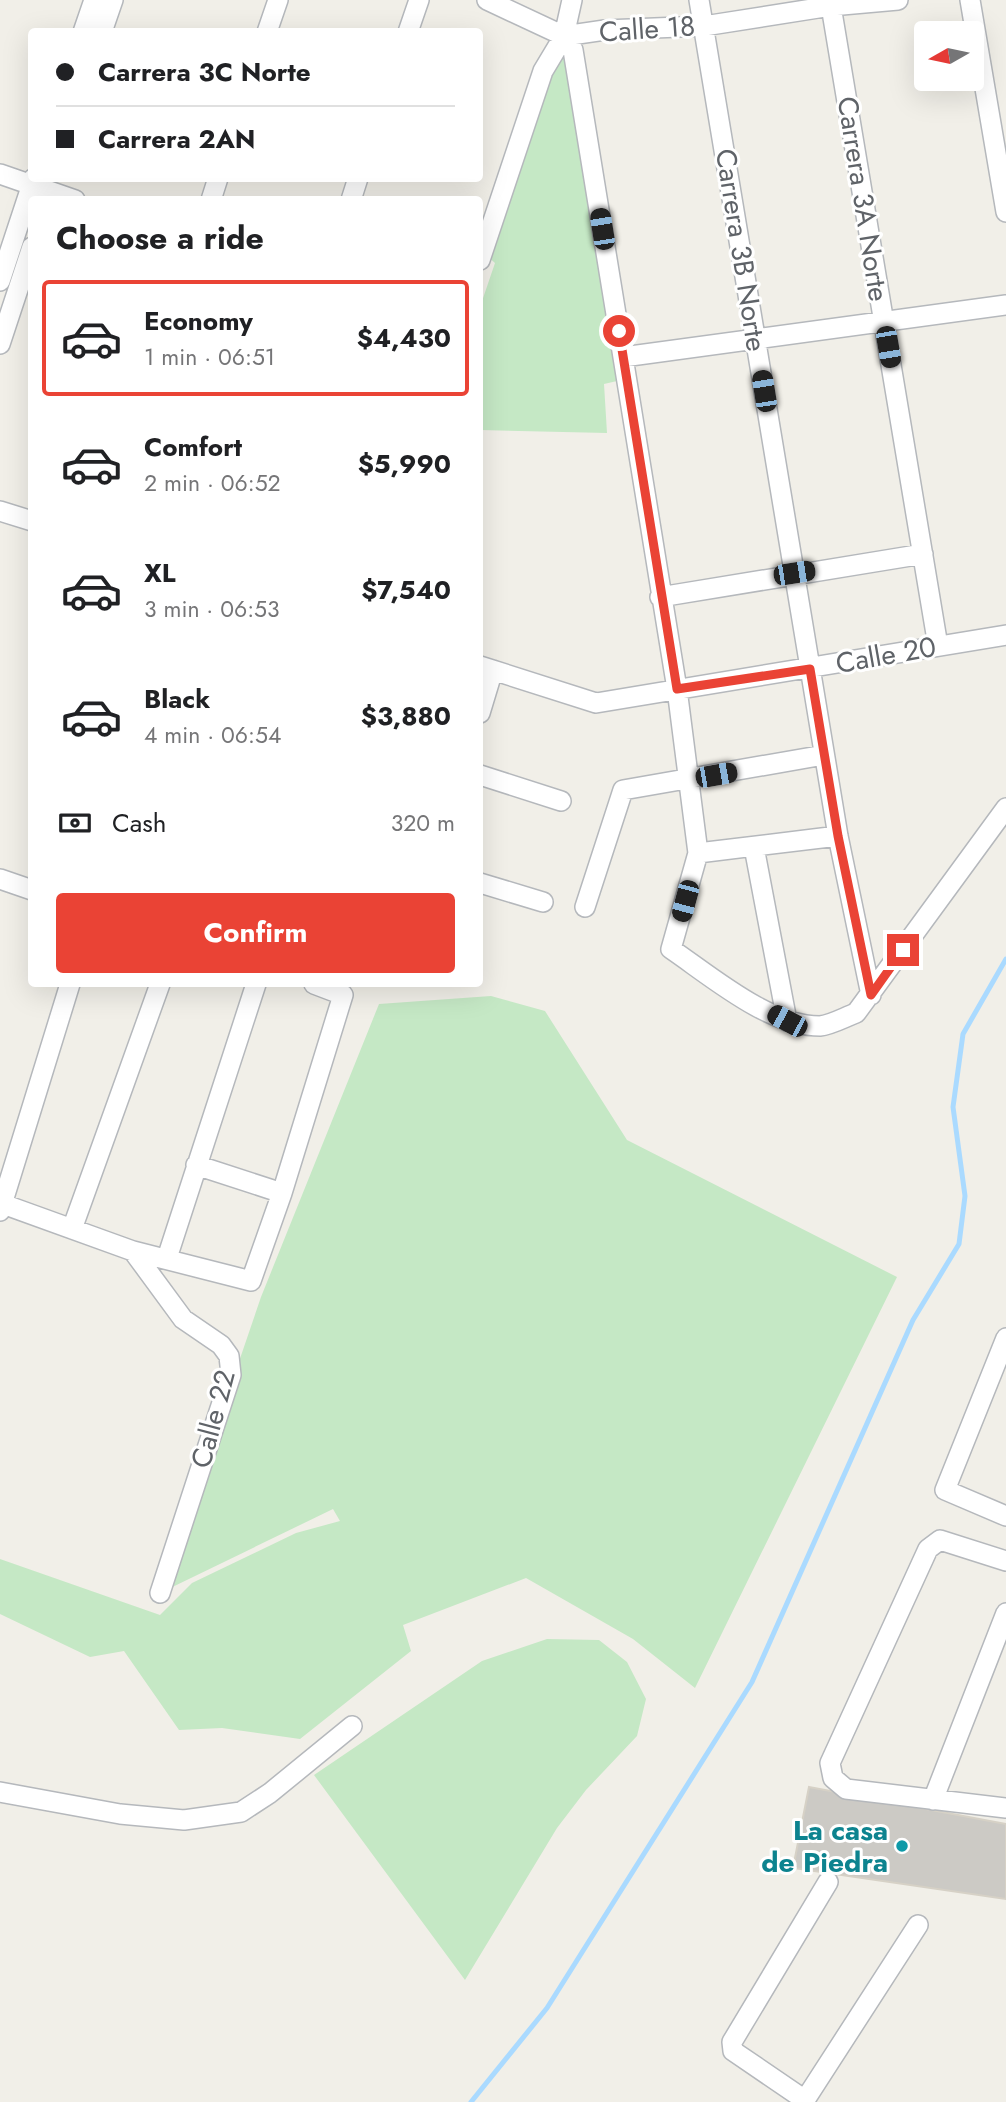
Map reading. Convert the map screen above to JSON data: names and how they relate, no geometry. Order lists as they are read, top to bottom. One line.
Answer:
{"streets":{"street":["Calle 18","Carrera 3A Norte","Carrera 3B Norte","Calle 20","Calle 22"]},"crossings":[["Calle 18","Carrera 3A Norte"],["Calle 18","Carrera 3B Norte"],["Carrera 3A Norte","Calle 20"],["Carrera 3B Norte","Calle 20"]],"places":["La casa de Piedra"],"north":"left","page":{"banner":["Carrera 3C Norte","Carrera 2AN"],"heading":"Choose a ride","list":[{"name":"Economy","note":"1 min · 06:51","value":"$4,430"},{"name":"Comfort","note":"2 min · 06:52","value":"$5,990"},{"name":"XL","note":"3 min · 06:53","value":"$7,540"},{"name":"Black","note":"4 min · 06:54","value":"$3,880"}],"pay":["Cash","320 m"],"buttons":"Confirm"}}
